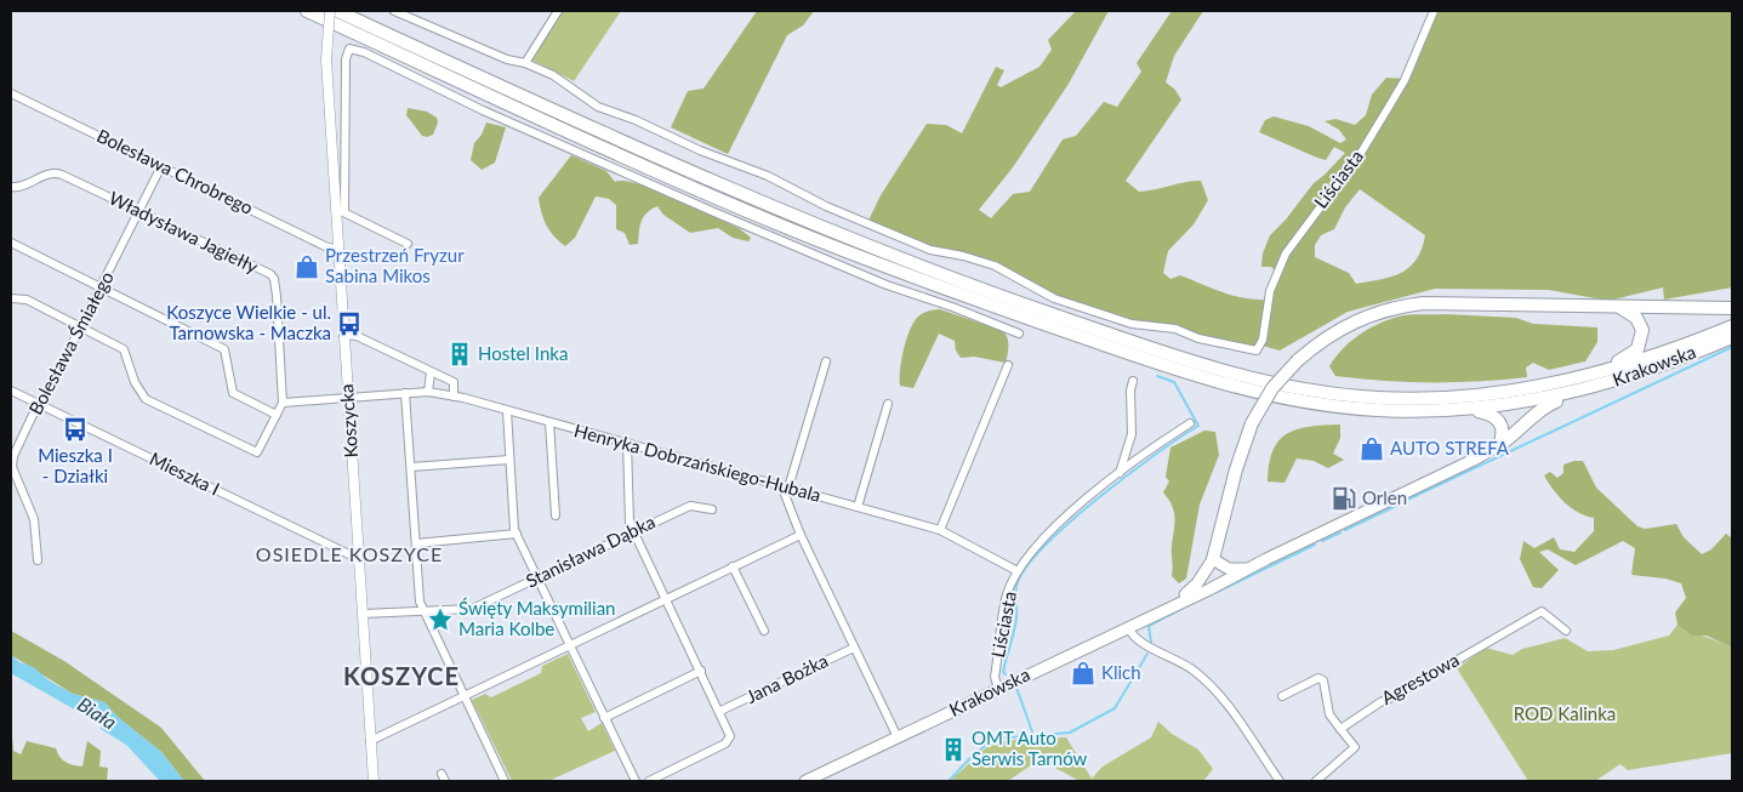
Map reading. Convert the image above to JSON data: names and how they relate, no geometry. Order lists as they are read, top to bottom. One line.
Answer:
{"streets":{"main road":["Krakowska"],"street":["Bolesława Chrobrego","Liściasta","Władysława Jagiełły","Bolesława Śmiałego","Koszycka","Henryka Dobrzańskiego-Hubala","Mieszka I","Stanisława Dąbka","Jana Bożka","Agrestowa"]},"crossings":[["Bolesława Chrobrego","Bolesława Śmiałego"],["Bolesława Chrobrego","Koszycka"],["Liściasta","Krakowska"],["Liściasta","Henryka Dobrzańskiego-Hubala"],["Władysława Jagiełły","Bolesława Śmiałego"],["Bolesława Śmiałego","Mieszka I"],["Koszycka","Henryka Dobrzańskiego-Hubala"],["Koszycka","Mieszka I"],["Koszycka","Stanisława Dąbka"]],"districts":["OSIEDLE KOSZYCE","KOSZYCE"],"water":["Biała"],"parks":["ROD Kalinka"],"places":{"shop":["Przestrzeń Fryzur Sabina Mikos","AUTO STREFA","Klich"],"bus stop":["Koszyce Wielkie - ul. Tarnowska - Maczka","Mieszka I - Działki"],"building":["Hostel Inka","OMT Auto Serwis Tarnów"],"fuel station":["Orlen"],"place":["Święty Maksymilian Maria Kolbe"]}}
